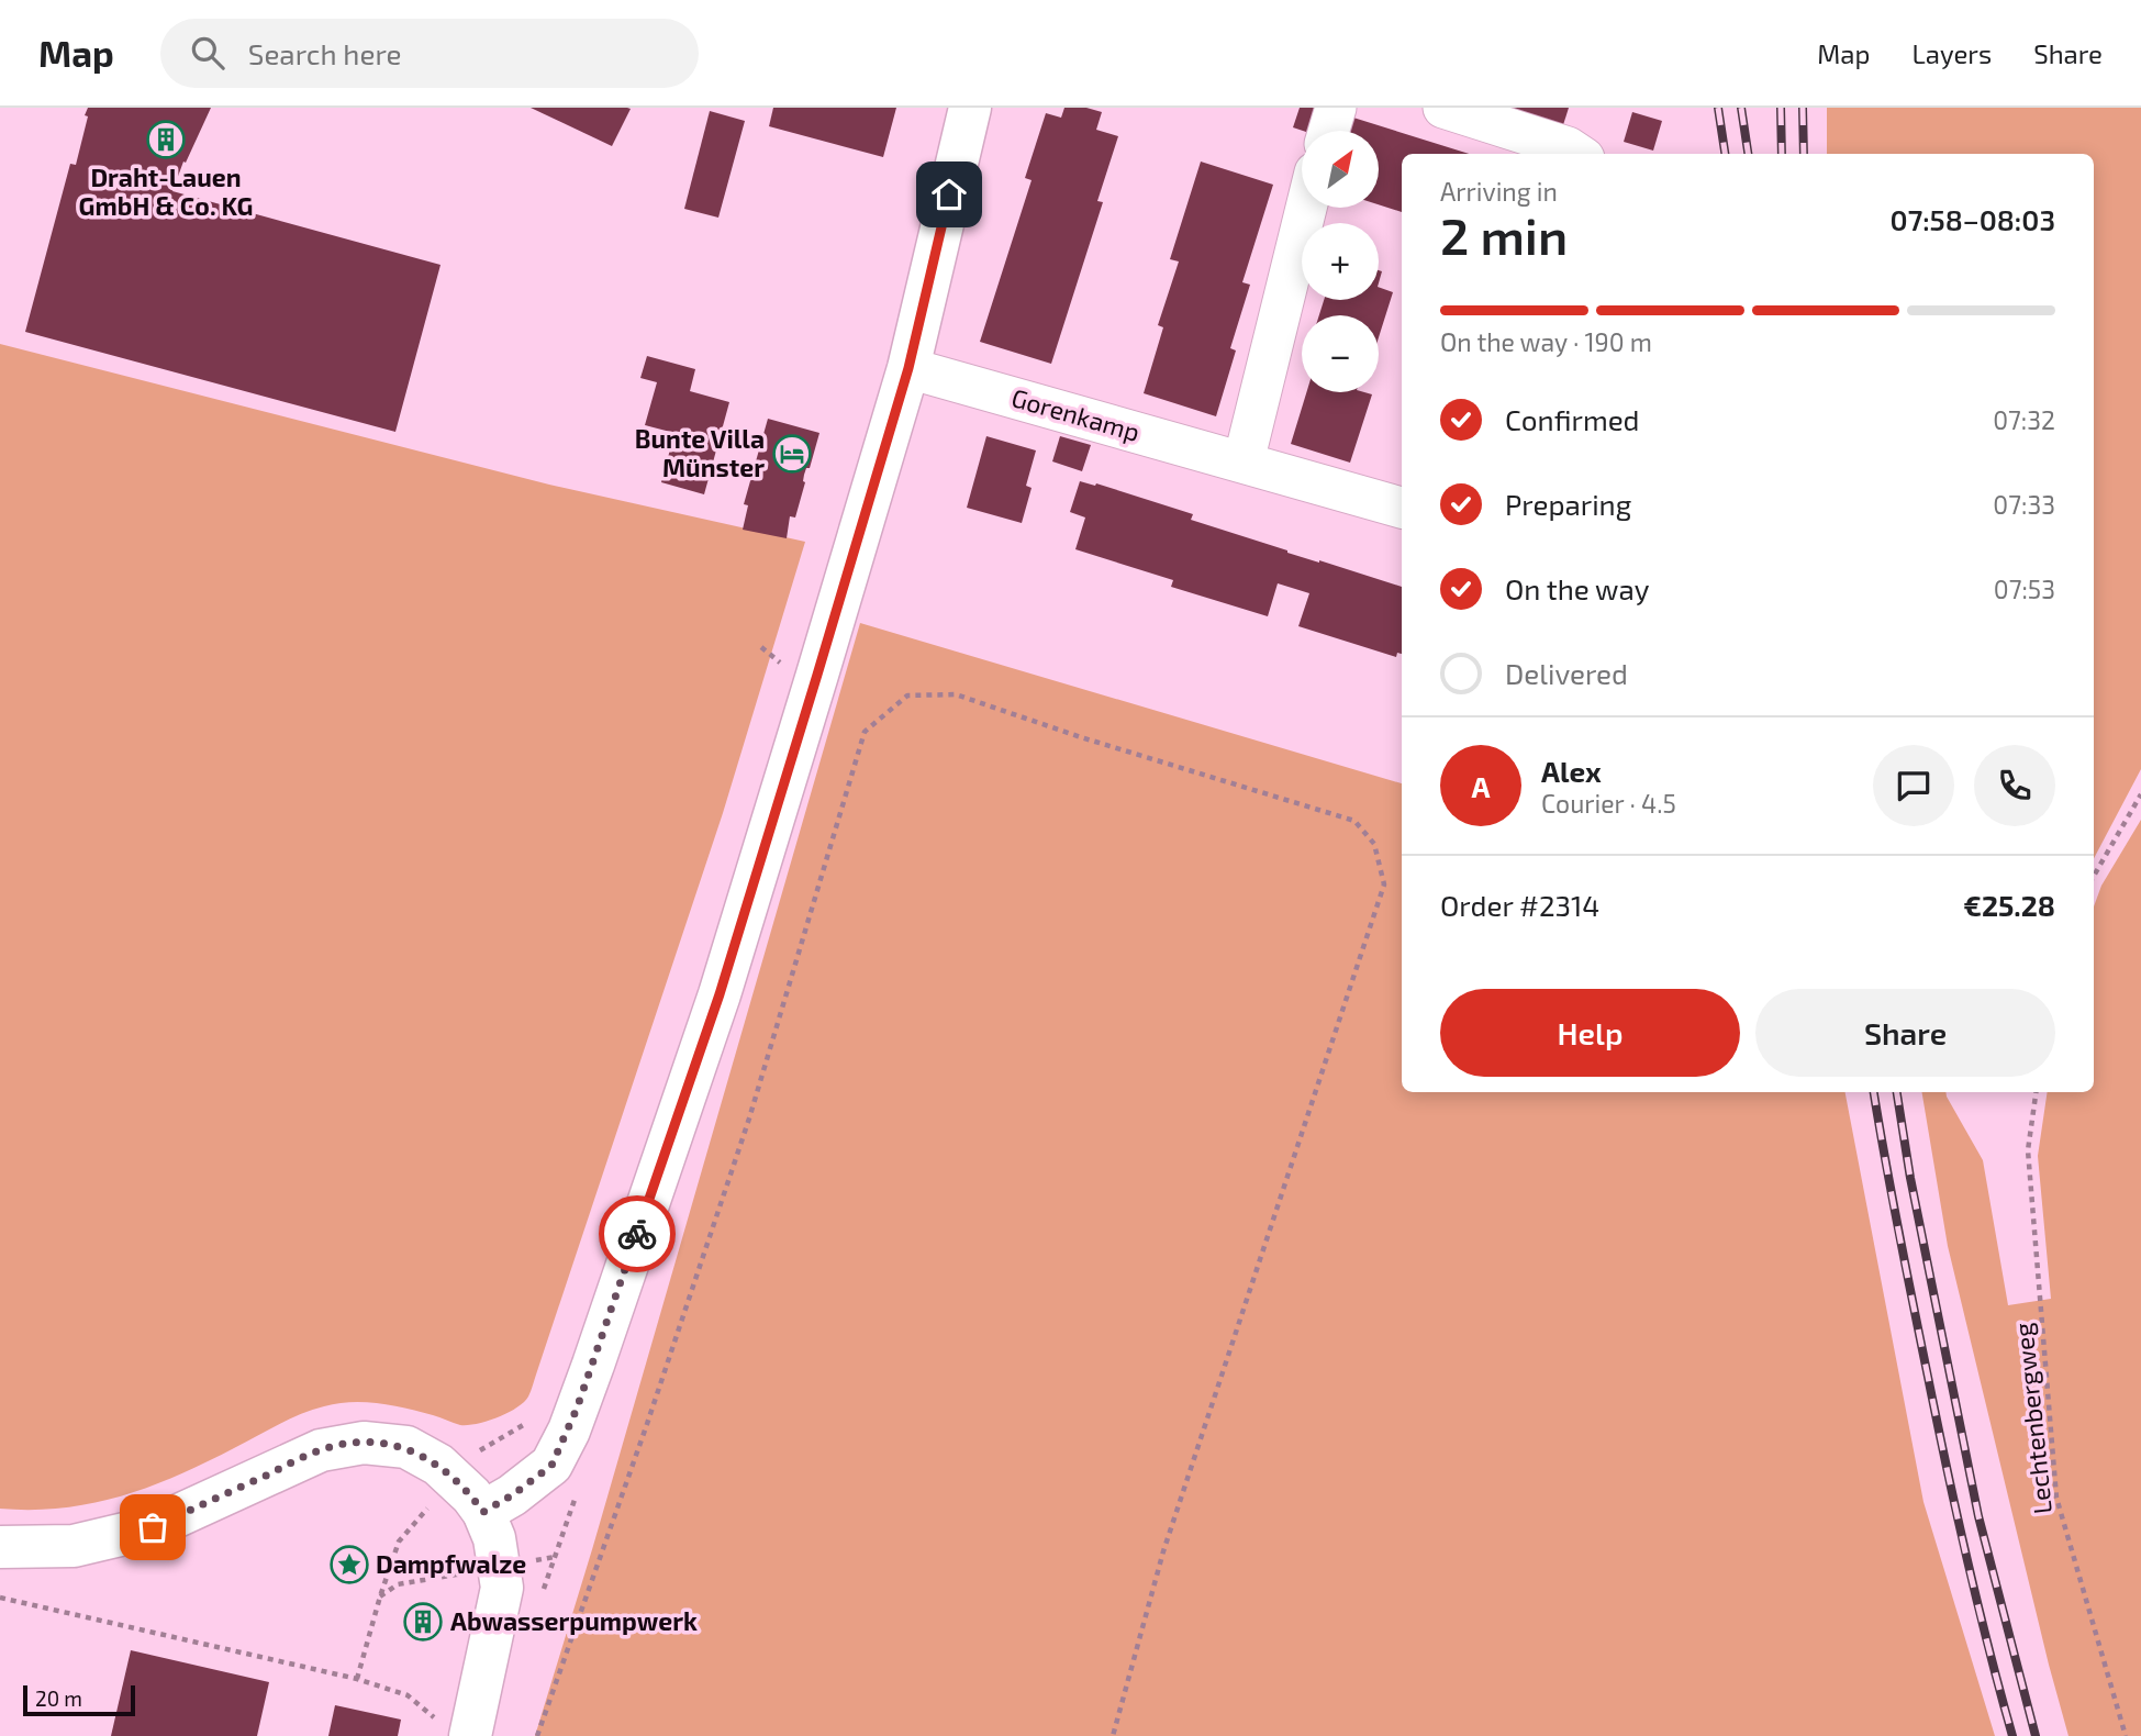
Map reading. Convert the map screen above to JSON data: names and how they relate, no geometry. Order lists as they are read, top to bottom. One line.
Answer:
{"streets":{"street":["Gorenkamp"],"path":["Lechtenbergweg"]},"places":{"building":["Draht-Lauen GmbH & Co. KG","Abwasserpumpwerk"],"hotel":["Bunte Villa Münster"],"place":["Dampfwalze"]},"scale_bar":"20 m","north":"top right","page":{"header":"Map","search":"Search here","nav":["Map","Layers","Share"],"map_buttons":["+","−"],"heading":["2 min","Arriving in","07:58–08:03"],"panel":["Alex","Courier · 4.5","Order #2314","€25.28"],"bar":"On the way · 190 m","list":[["Confirmed","07:32"],["Preparing","07:33"],["On the way","07:53"],"Delivered"],"round":"A","buttons":["Help","Share"],"scale":"20 m"}}
